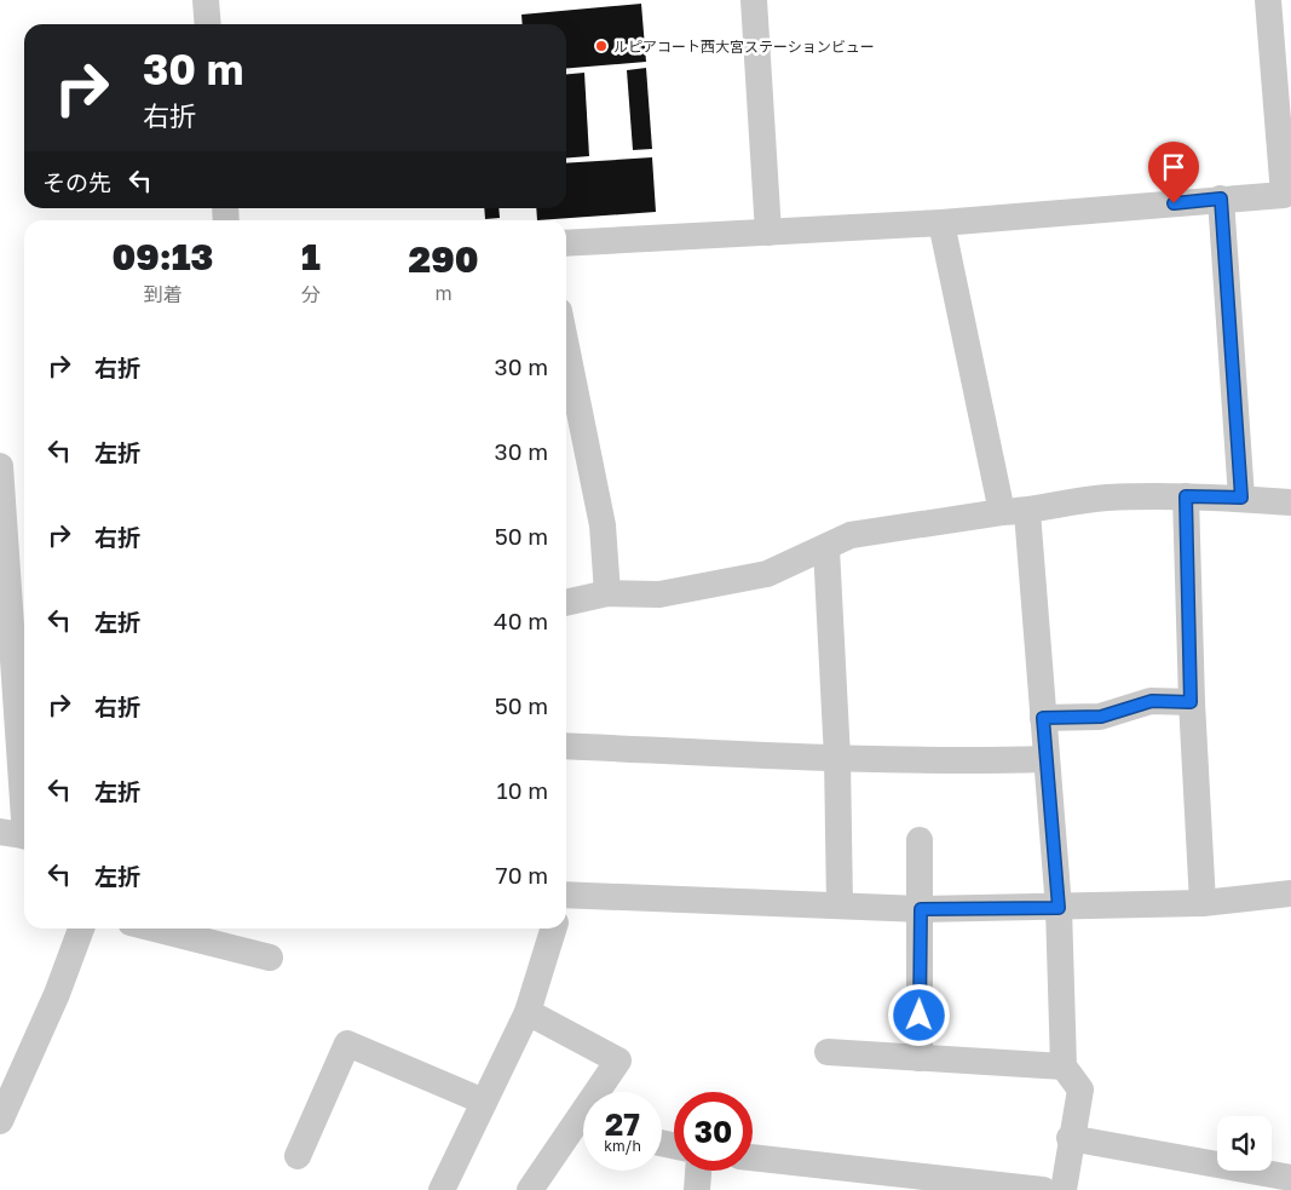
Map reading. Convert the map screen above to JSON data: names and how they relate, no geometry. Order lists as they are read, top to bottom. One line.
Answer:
{"places":["ルピアコート西大宮ステーションビュー"],"page":{"turn":["30 m","右折"],"then":"その先","eta":["09:13","到着","1","分","290","m"],"list":[{"name":"右折","value":"30 m"},{"name":"左折","value":"30 m"},{"name":"右折","value":"50 m"},{"name":"左折","value":"40 m"},{"name":"右折","value":"50 m"},{"name":"左折","value":"10 m"},{"name":"左折","value":"70 m"}],"speed":"27 km/h","limit":"30"}}
